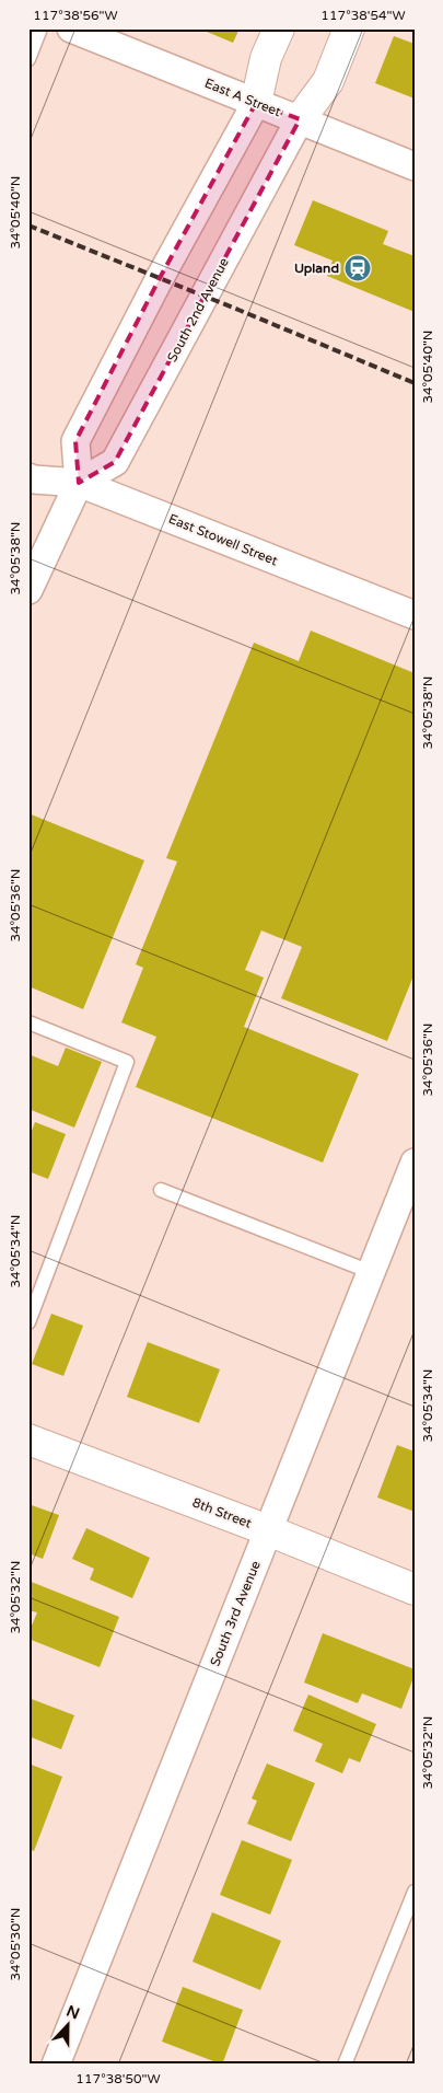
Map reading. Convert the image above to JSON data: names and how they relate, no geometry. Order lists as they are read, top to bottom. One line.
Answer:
{"streets":{"street":["East A Street","South 2nd Avenue","East Stowell Street","8th Street","South 3rd Avenue"]},"crossings":[["East A Street","South 2nd Avenue"],["South 2nd Avenue","East Stowell Street"],["8th Street","South 3rd Avenue"]],"places":{"station":["Upland"]},"north":"top","coordinates":["117°38'56\"W","117°38'54\"W","34°05'40\"N","34°05'38\"N","34°05'36\"N","34°05'34\"N","34°05'32\"N","34°05'30\"N","117°38'50\"W"]}
